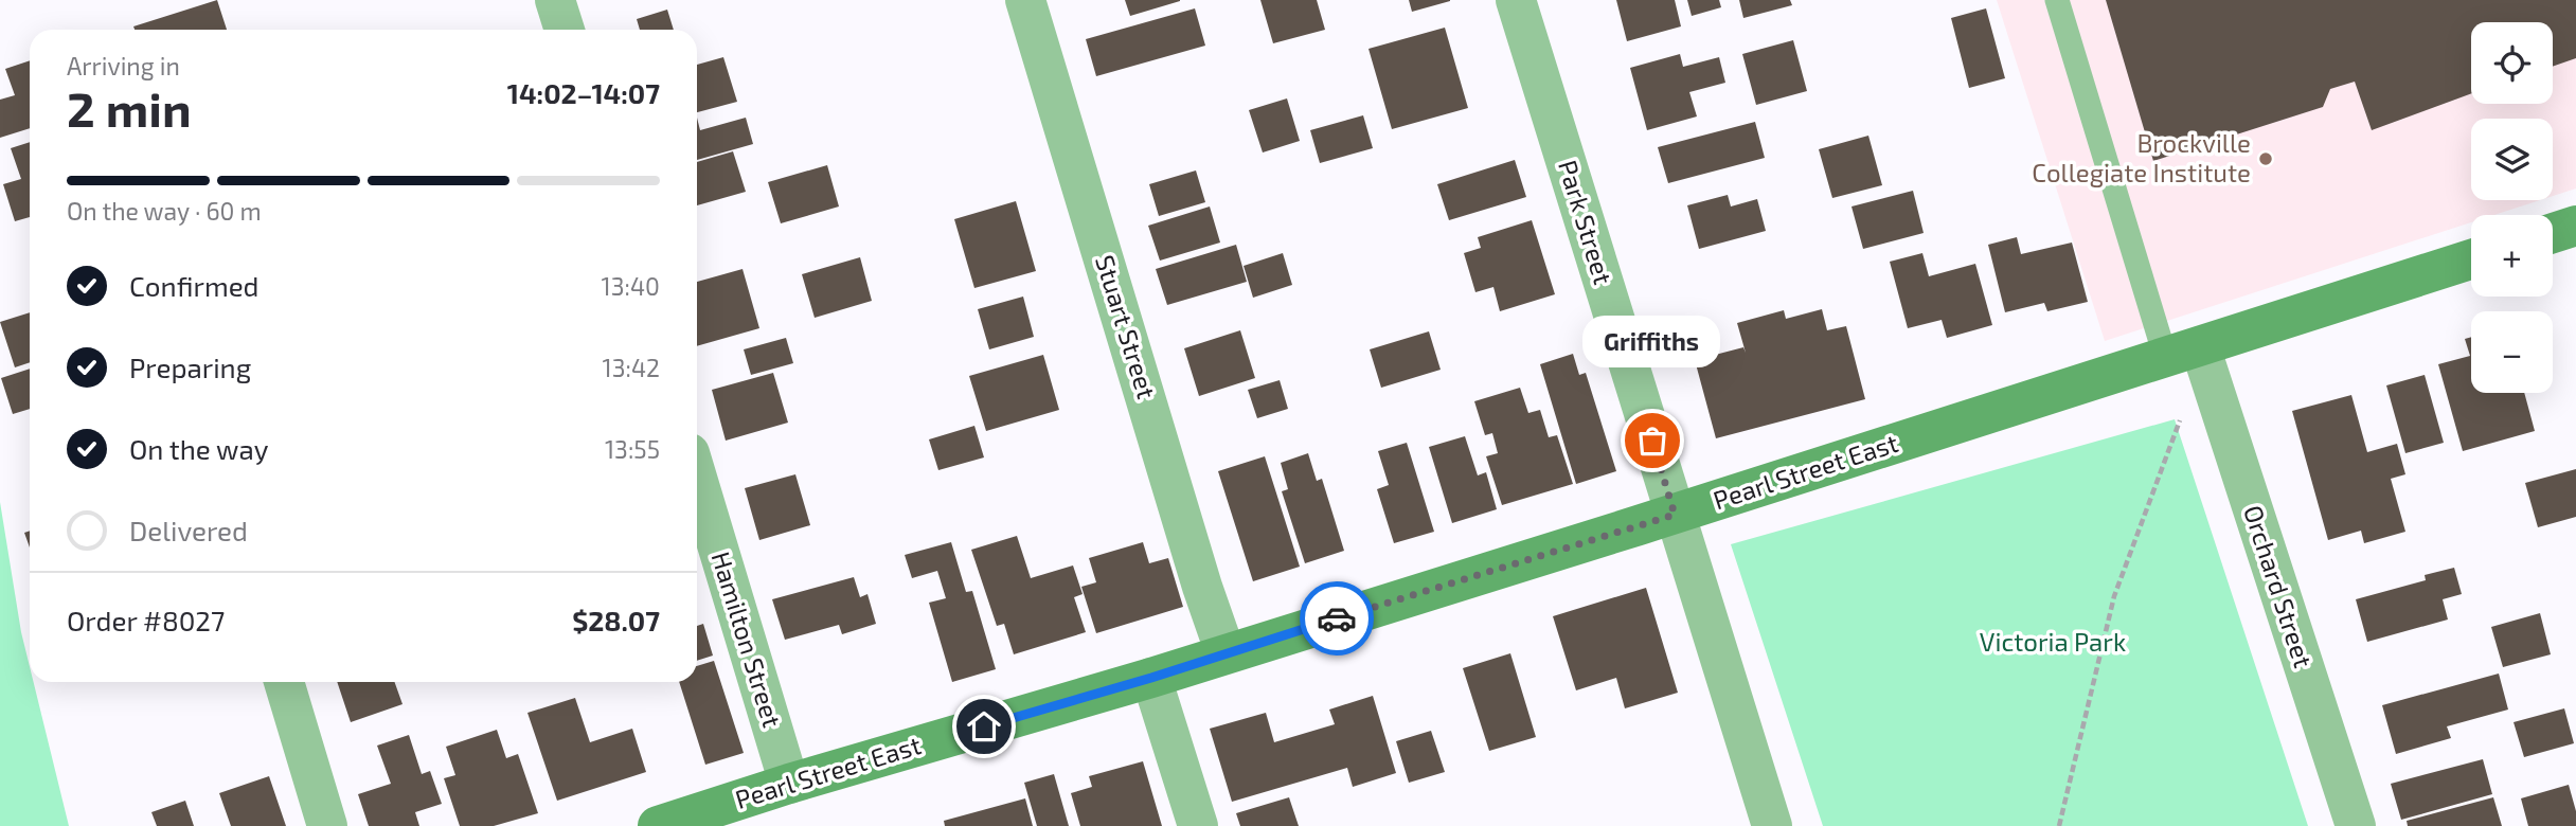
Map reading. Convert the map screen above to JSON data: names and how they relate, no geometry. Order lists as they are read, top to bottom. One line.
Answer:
{"streets":{"street":["Park Street","Stuart Street","Pearl Street East","Orchard Street","Hamilton Street"]},"crossings":[["Park Street","Pearl Street East"],["Stuart Street","Pearl Street East"],["Pearl Street East","Orchard Street"],["Pearl Street East","Hamilton Street"]],"parks":["Victoria Park"],"places":["Brockville Collegiate Institute","Griffiths"],"page":{"map_buttons":["+","−"],"heading":["2 min","Arriving in","14:02–14:07"],"panel":["Order #8027","$28.07"],"bar":"On the way · 60 m","list":[["Confirmed","13:40"],["Preparing","13:42"],["On the way","13:55"],"Delivered"],"bubble":"Griffiths"}}
